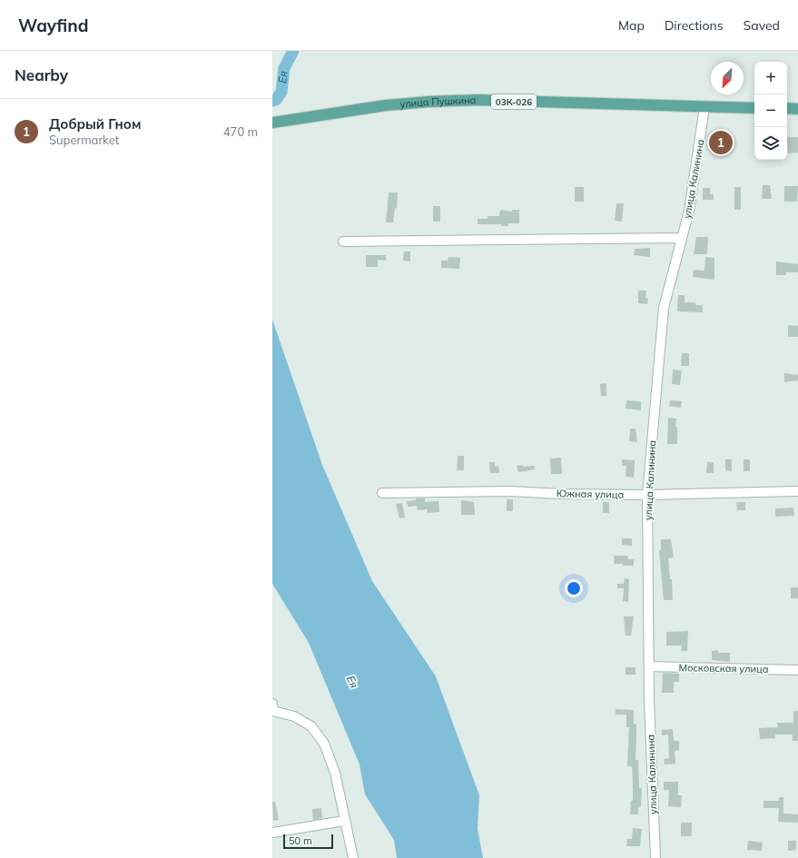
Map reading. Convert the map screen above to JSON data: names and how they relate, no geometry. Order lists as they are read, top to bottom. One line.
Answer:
{"streets":{"main road":["03К-026","улица Пушкина"],"street":["улица Калинина","Южная улица","Московская улица"]},"crossings":[["улица Пушкина","улица Калинина"],["улица Калинина","Южная улица"],["улица Калинина","Московская улица"]],"water":["Ея"],"scale_bar":"50 m","north":"bottom left","page":{"header":"Wayfind","nav":["Map","Directions","Saved"],"heading":"Nearby","map_buttons":["+","−"],"list":[{"mark":"1","name":"Добрый Гном","note":"Supermarket","value":"470 m"}],"pins":"1","scale":"50 m"}}
